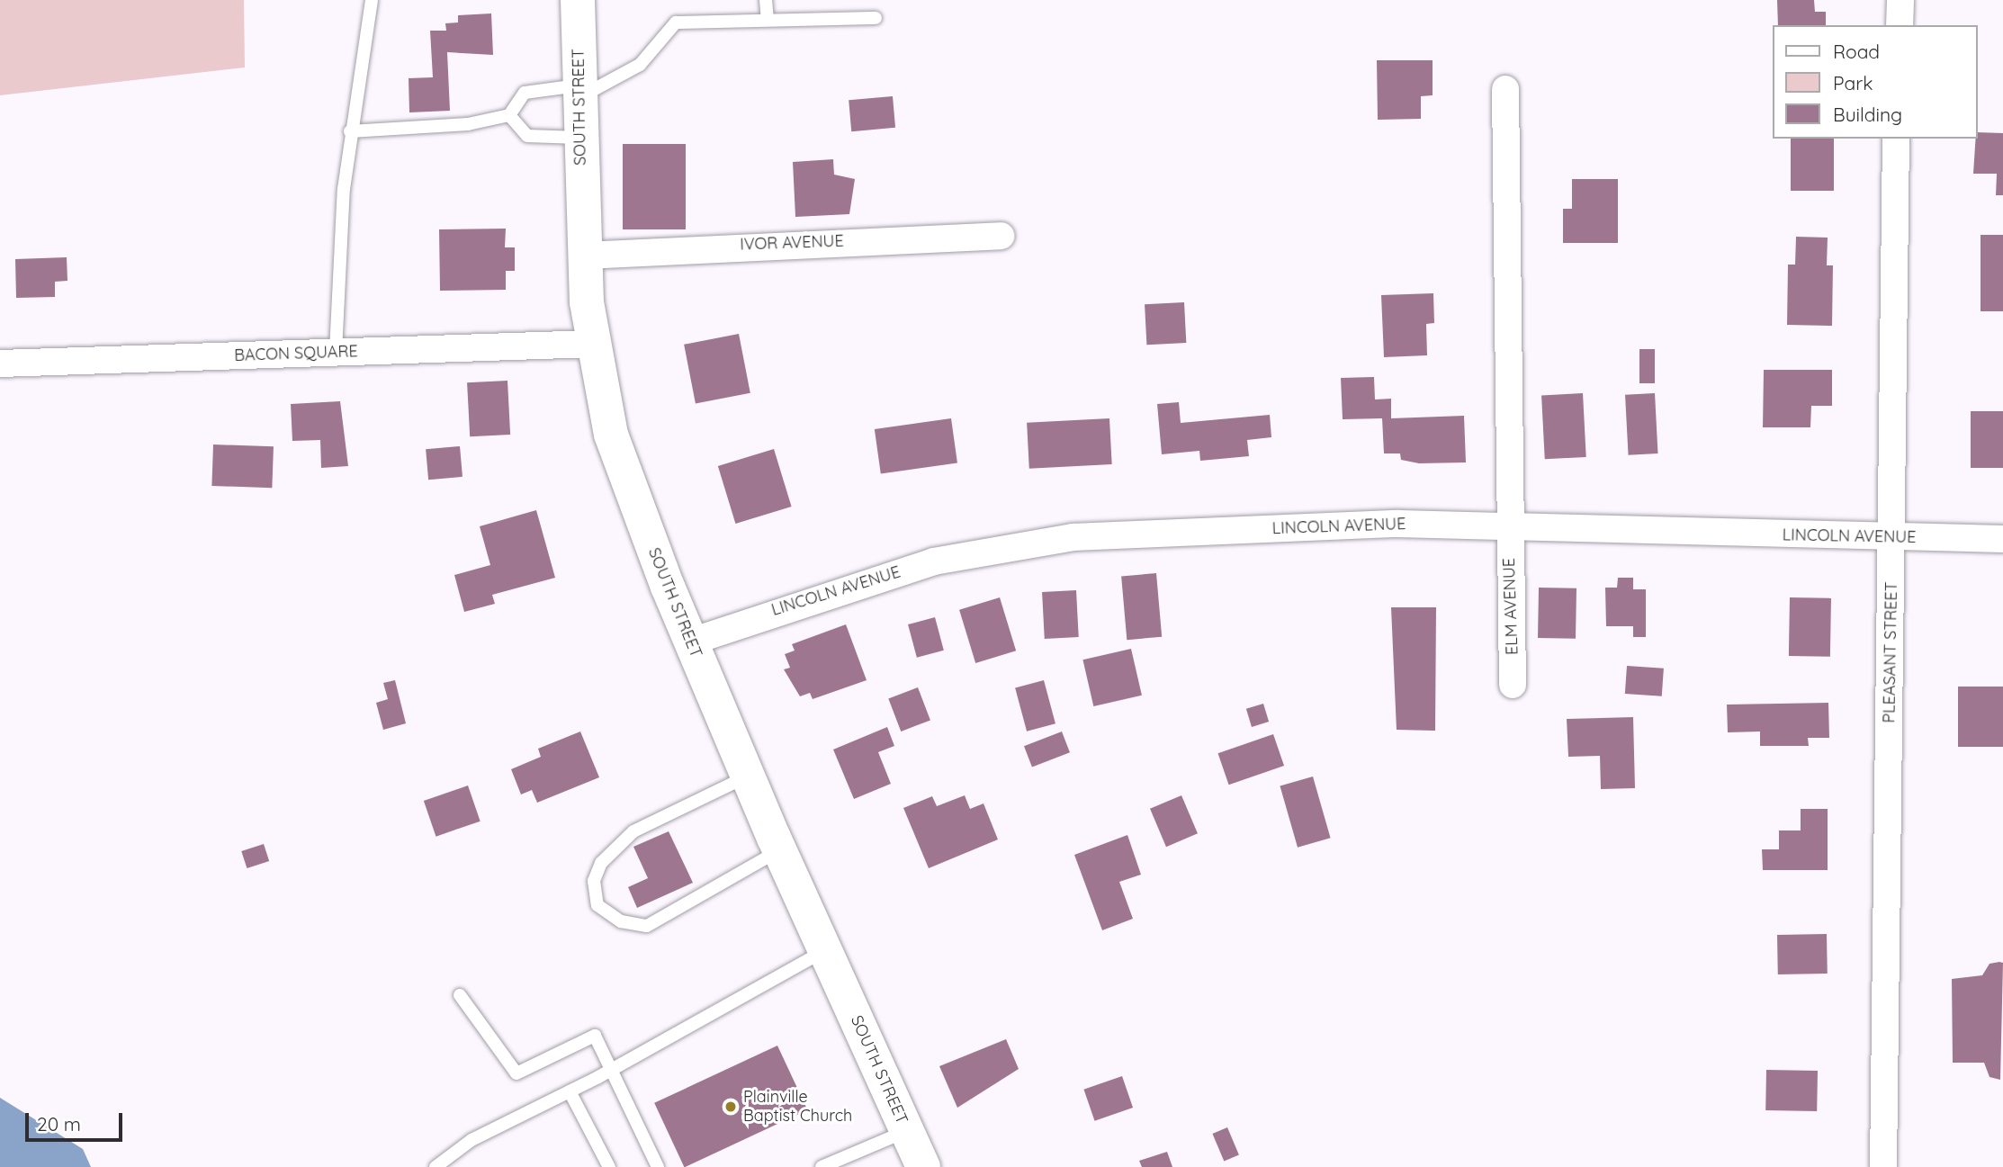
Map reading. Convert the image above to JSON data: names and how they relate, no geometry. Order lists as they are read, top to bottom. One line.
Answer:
{"streets":{"main road":["SOUTH STREET"],"street":["IVOR AVENUE","BACON SQUARE","LINCOLN AVENUE","ELM AVENUE","PLEASANT STREET"]},"crossings":[["SOUTH STREET","IVOR AVENUE"],["SOUTH STREET","BACON SQUARE"],["SOUTH STREET","LINCOLN AVENUE"],["LINCOLN AVENUE","ELM AVENUE"],["LINCOLN AVENUE","PLEASANT STREET"]],"places":["Plainville Baptist Church"],"legend":["Road","Park","Building"],"scale_bar":"20 m"}
